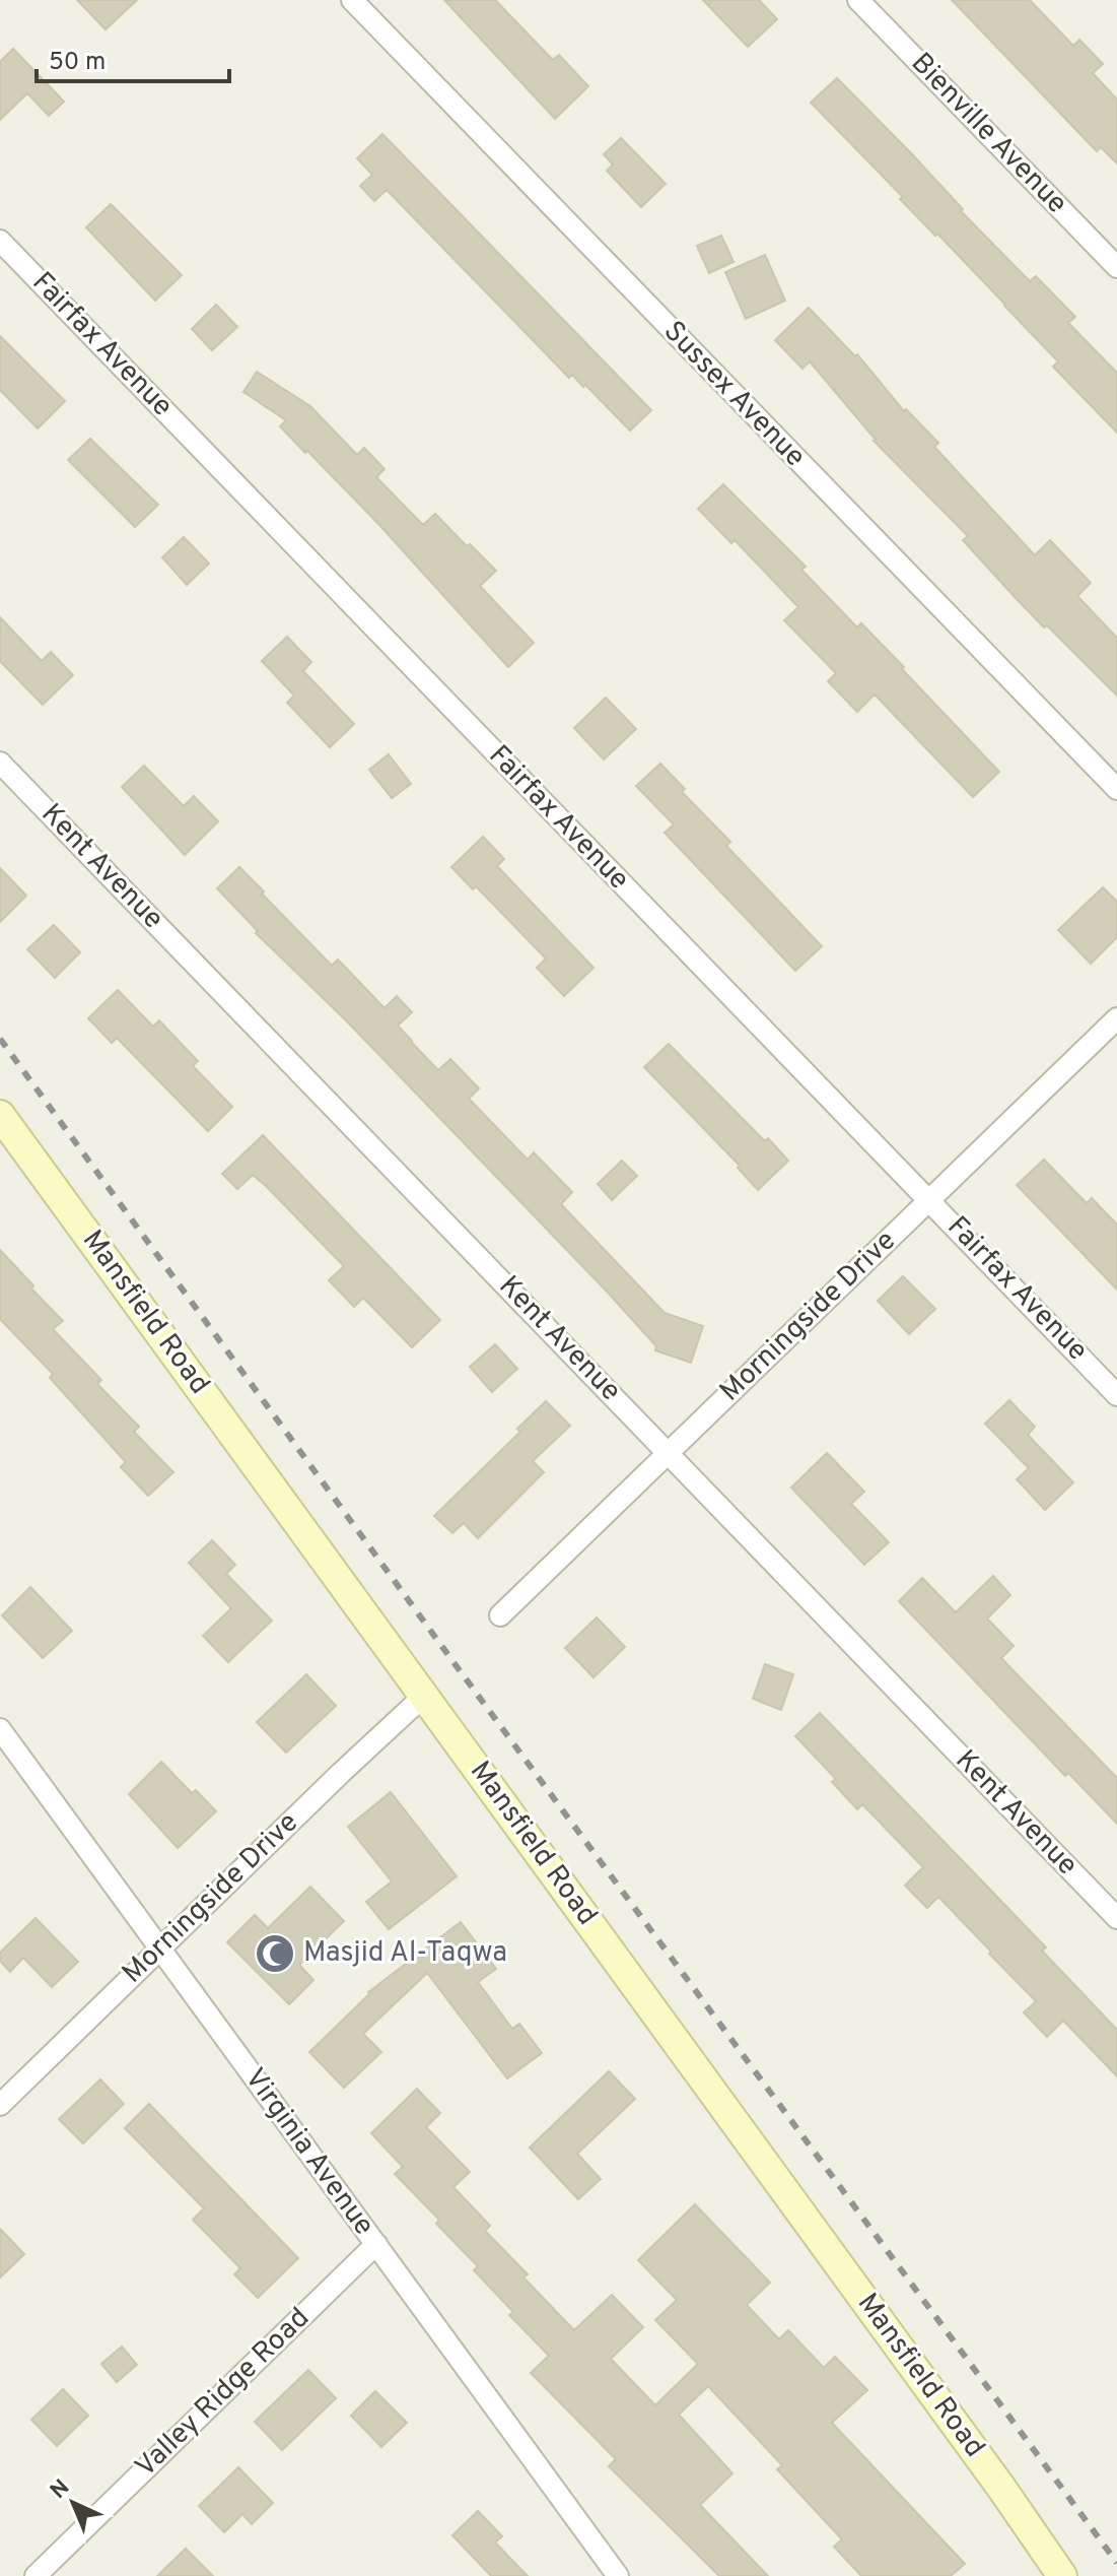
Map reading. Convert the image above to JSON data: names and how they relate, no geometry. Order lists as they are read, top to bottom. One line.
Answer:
{"streets":{"main road":["Mansfield Road"],"street":["Bienville Avenue","Fairfax Avenue","Sussex Avenue","Kent Avenue","Morningside Drive","Virginia Avenue","Valley Ridge Road"]},"crossings":[["Fairfax Avenue","Morningside Drive"],["Kent Avenue","Morningside Drive"],["Mansfield Road","Morningside Drive"],["Morningside Drive","Virginia Avenue"],["Virginia Avenue","Valley Ridge Road"]],"places":{"mosque":["Masjid Al-Taqwa"]},"scale_bar":"50 m","north":"top left"}
